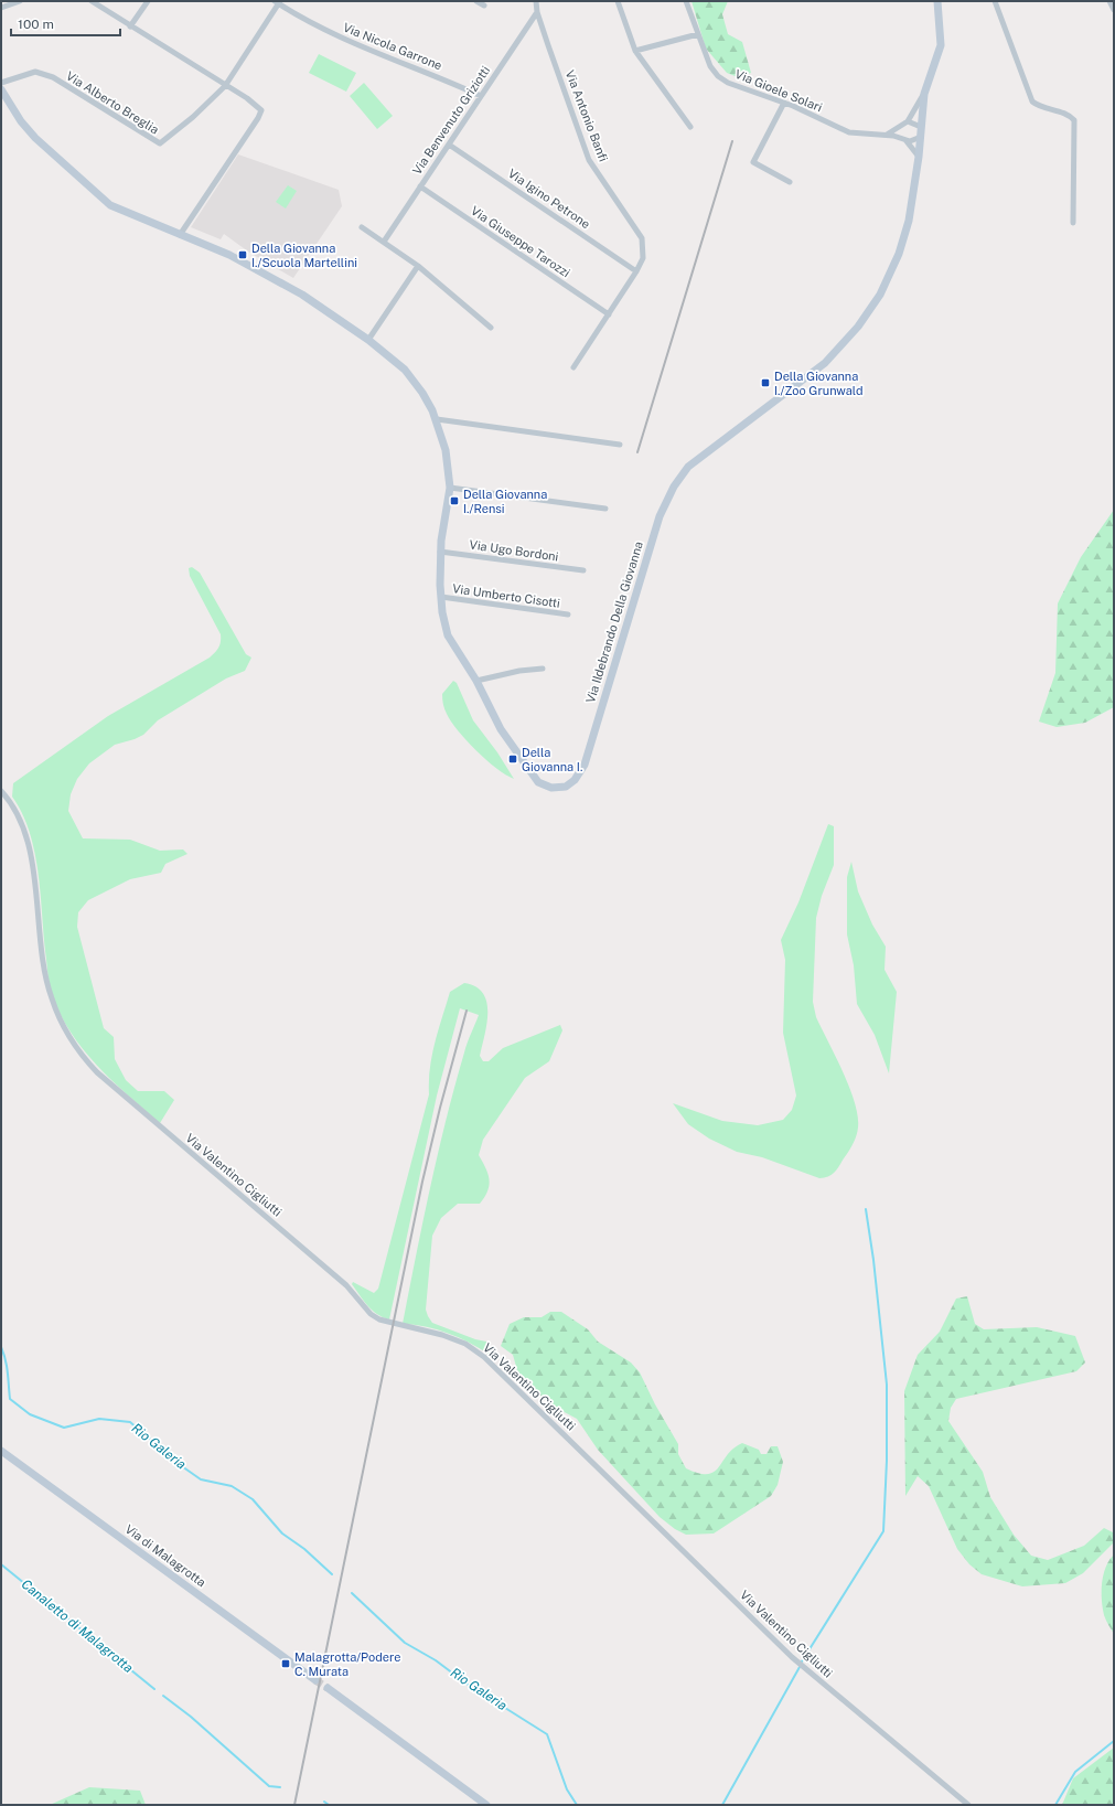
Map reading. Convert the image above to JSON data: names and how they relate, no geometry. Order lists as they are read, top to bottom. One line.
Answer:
{"streets":{"street":["Via Nicola Garrone","Via Gioele Solari","Via Alberto Breglia","Via Antonio Banfi","Via Benvenuto Griziotti","Via Igino Petrone","Via Giuseppe Tarozzi","Via Ugo Bordoni","Via Umberto Cisotti","Via Ildebrando Della Giovanna","Via Valentino Cigliutti","Via di Malagrotta"]},"crossings":[["Via Nicola Garrone","Via Alberto Breglia"],["Via Nicola Garrone","Via Benvenuto Griziotti"],["Via Antonio Banfi","Via Benvenuto Griziotti"],["Via Antonio Banfi","Via Igino Petrone"],["Via Antonio Banfi","Via Giuseppe Tarozzi"],["Via Benvenuto Griziotti","Via Igino Petrone"],["Via Benvenuto Griziotti","Via Giuseppe Tarozzi"],["Via Ugo Bordoni","Via Ildebrando Della Giovanna"],["Via Umberto Cisotti","Via Ildebrando Della Giovanna"]],"water":["Rio Galeria","Canaletto di Malagrotta"],"places":{"transit":["Della Giovanna I./Scuola Martellini","Della Giovanna I./Zoo Grunwald","Della Giovanna I./Rensi","Della Giovanna I.","Malagrotta/Podere C. Murata"]},"scale_bar":"100 m"}
